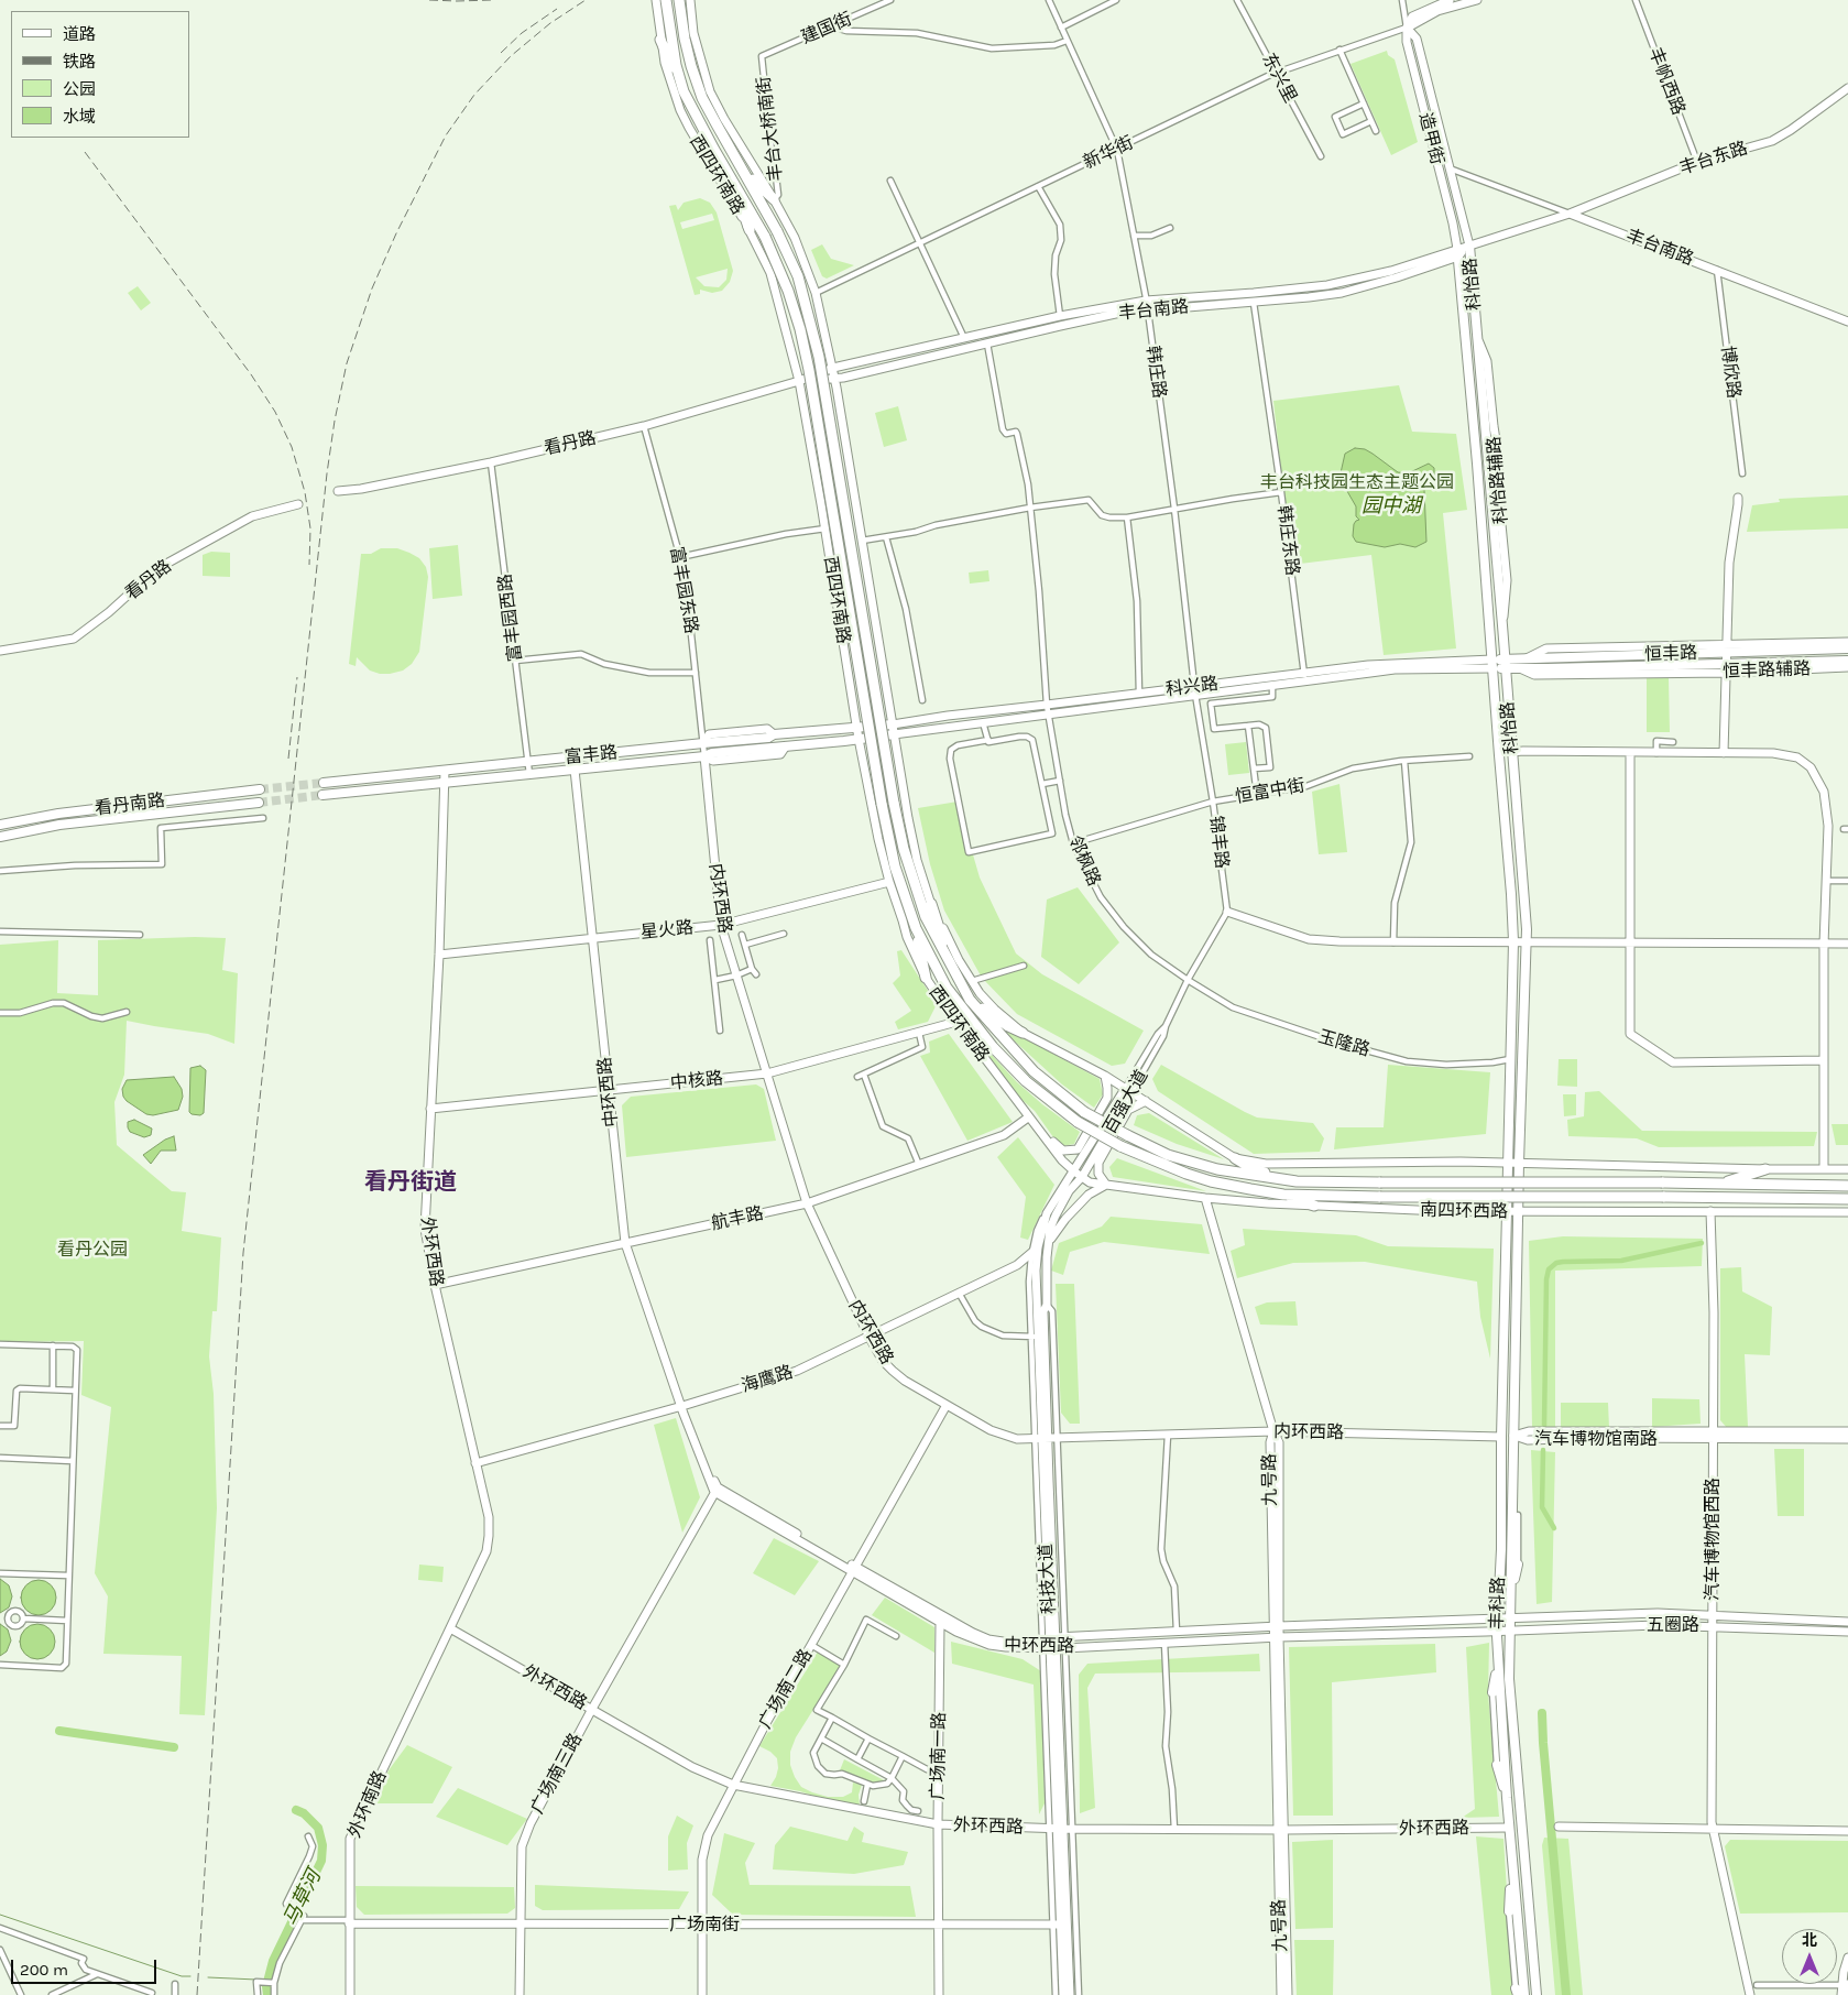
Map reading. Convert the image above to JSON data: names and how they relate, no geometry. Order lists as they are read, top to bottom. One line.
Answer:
{"streets":{"highway":["西四环南路"],"main road":["科怡路","恒丰路","富丰路","看丹南路","丰科路"],"street":["建国街","东兴里","丰帆西路","丰台大桥南街","造甲街","新华街","丰台东路","丰台南路","韩庄路","博欣路","看丹路","韩庄东路","富丰园东路","富丰园西路","恒丰路辅路","科兴路","恒富中街","锦丰路","邻枫路","内环西路","星火路","玉隆路","中核路","中环西路","百强大道","南四环西路","航丰路","外环西路","海鹰路","汽车博物馆南路","九号路","汽车博物馆西路","科技大道","五圈路","广场南二路","广场南一路","广场南三路","外环南路","广场南街"]},"crossings":[["建国街","丰台大桥南街"],["东兴里","新华街"],["丰帆西路","丰台东路"],["丰台大桥南街","西四环南路"],["造甲街","新华街"],["造甲街","丰台东路"],["造甲街","丰台南路"],["造甲街","科怡路"],["新华街","西四环南路"],["新华街","韩庄路"],["丰台东路","丰台南路"],["西四环南路","丰台南路"],["西四环南路","看丹路"],["西四环南路","科兴路"],["西四环南路","富丰路"],["西四环南路","星火路"],["西四环南路","中核路"],["西四环南路","百强大道"],["西四环南路","南四环西路"],["西四环南路","航丰路"],["西四环南路","科技大道"],["丰台南路","科怡路"],["丰台南路","韩庄路"],["丰台南路","博欣路"],["丰台南路","看丹路"],["丰台南路","韩庄东路"],["丰台南路","邻枫路"],["科怡路","恒丰路"],["科怡路","科兴路"],["科怡路","玉隆路"],["科怡路","南四环西路"],["科怡路","丰科路"],["韩庄路","科兴路"],["韩庄路","锦丰路"],["看丹路","富丰园东路"],["看丹路","富丰园西路"],["韩庄东路","科兴路"],["富丰园东路","富丰路"],["富丰园东路","内环西路"],["富丰园西路","富丰路"],["恒丰路","恒丰路辅路"],["恒丰路","科兴路"],["科兴路","富丰路"],["科兴路","锦丰路"],["科兴路","邻枫路"],["富丰路","内环西路"],["富丰路","中环西路"],["富丰路","外环西路"],["恒富中街","锦丰路"],["恒富中街","邻枫路"],["邻枫路","玉隆路"],["邻枫路","百强大道"],["内环西路","星火路"],["内环西路","中核路"],["内环西路","航丰路"],["内环西路","海鹰路"],["内环西路","九号路"],["内环西路","科技大道"],["内环西路","丰科路"],["内环西路","广场南二路"],["星火路","中环西路"],["星火路","外环西路"],["玉隆路","百强大道"],["中核路","中环西路"],["中核路","外环西路"],["中环西路","航丰路"],["中环西路","海鹰路"],["中环西路","九号路"],["中环西路","科技大道"],["中环西路","丰科路"],["中环西路","五圈路"],["中环西路","广场南二路"],["中环西路","广场南一路"],["中环西路","广场南三路"],["百强大道","南四环西路"],["百强大道","科技大道"],["南四环西路","九号路"],["南四环西路","汽车博物馆西路"],["南四环西路","科技大道"],["南四环西路","丰科路"],["航丰路","外环西路"],["外环西路","海鹰路"],["外环西路","九号路"],["外环西路","科技大道"],["外环西路","丰科路"],["外环西路","广场南二路"],["外环西路","广场南一路"],["外环西路","广场南三路"],["外环西路","外环南路"],["海鹰路","科技大道"],["汽车博物馆南路","汽车博物馆西路"],["汽车博物馆南路","丰科路"],["汽车博物馆西路","五圈路"],["科技大道","广场南街"],["丰科路","五圈路"],["广场南二路","广场南街"],["广场南一路","广场南街"],["广场南三路","广场南街"],["外环南路","广场南街"]],"districts":["看丹街道"],"water":["园中湖","马草河"],"parks":["丰台科技园生态主题公园","看丹公园"],"legend":["道路","铁路","公园","水域"],"scale_bar":"200 m","north":"top"}
